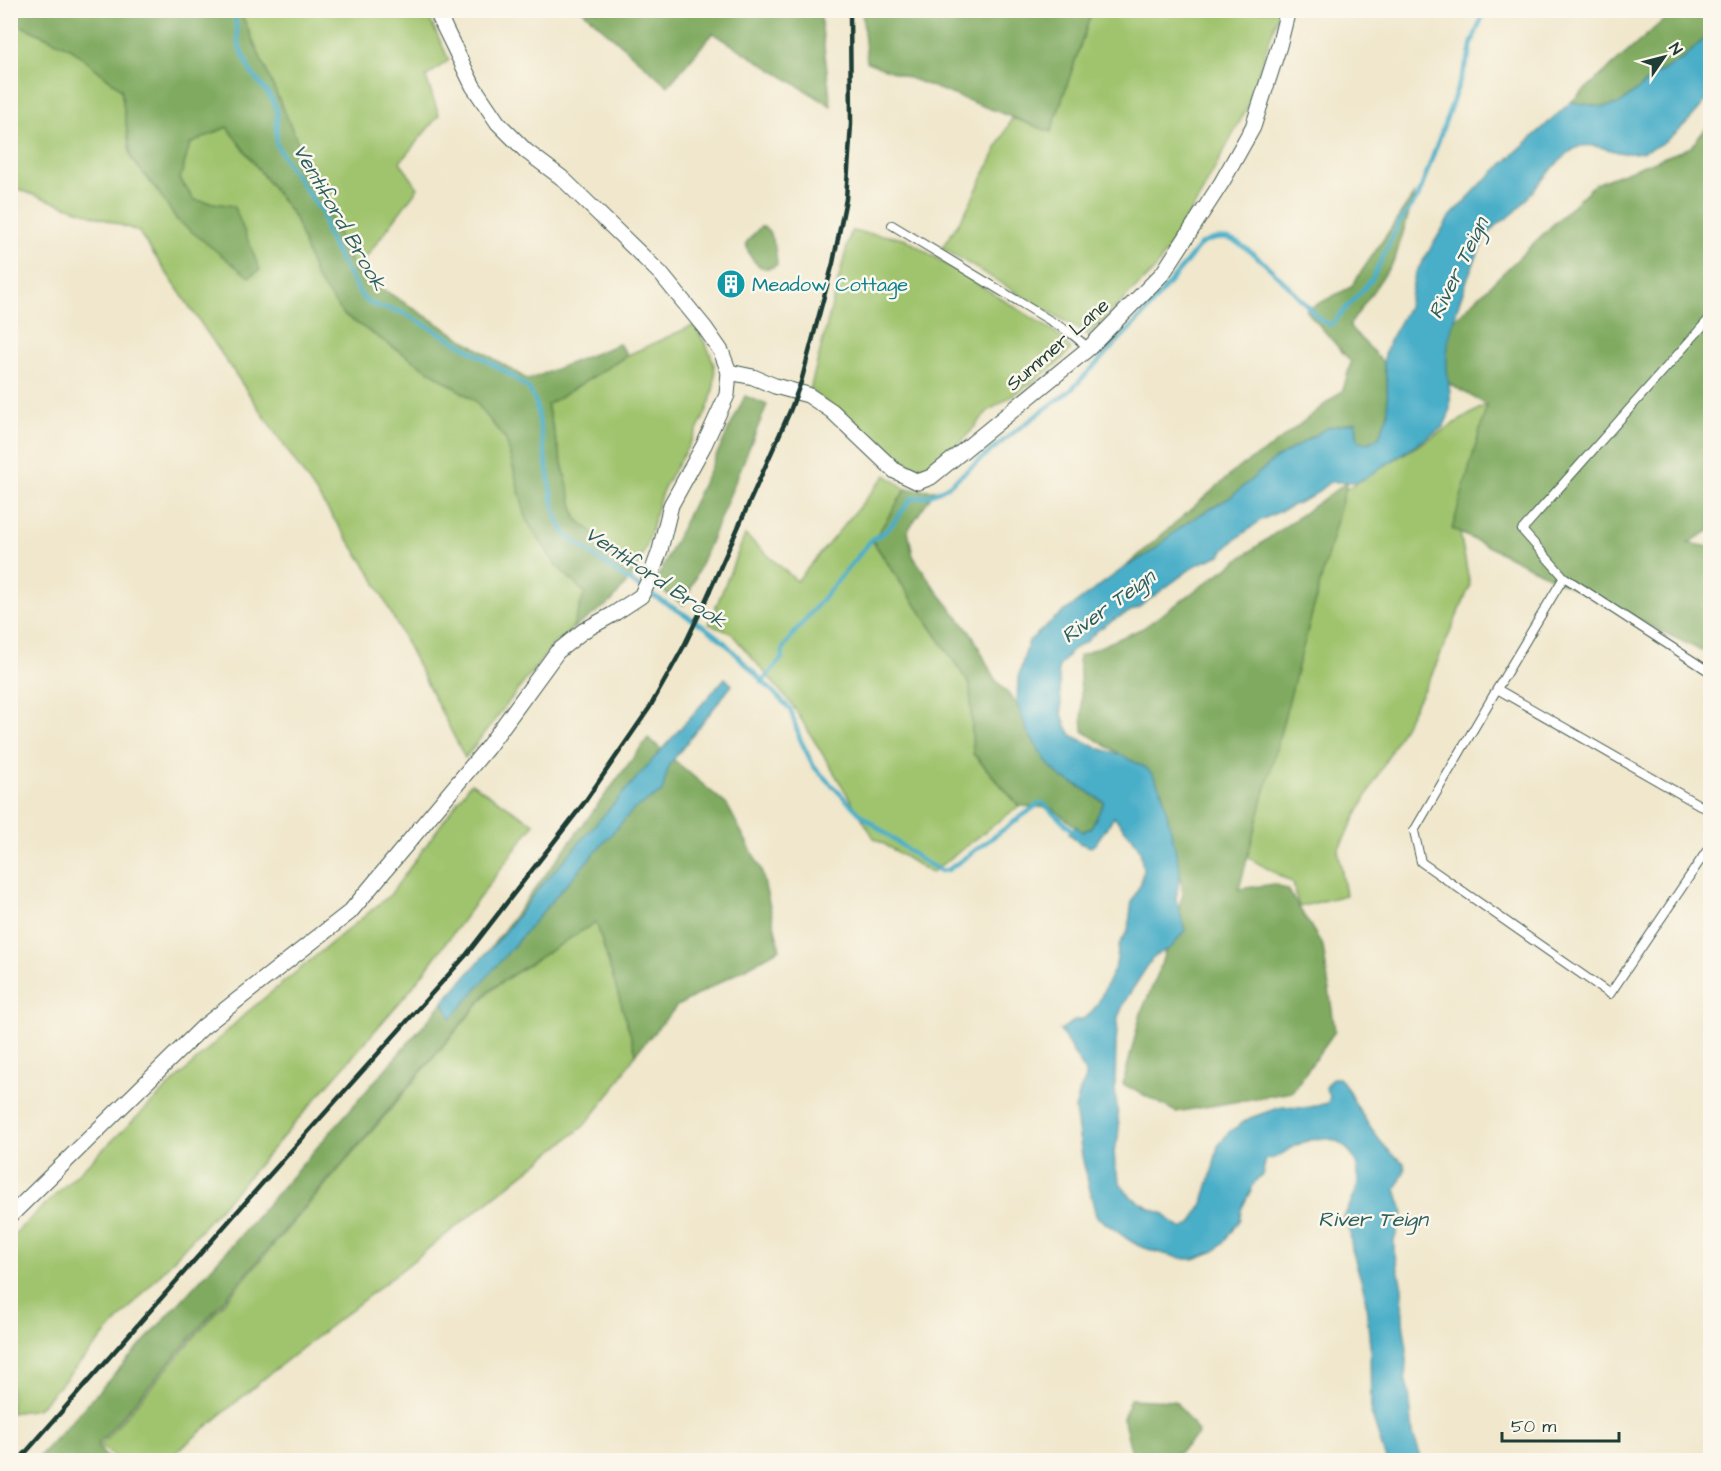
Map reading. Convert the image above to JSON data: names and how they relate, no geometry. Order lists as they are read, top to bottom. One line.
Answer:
{"streets":{"street":["Summer Lane"]},"water":["Ventiford Brook","River Teign"],"places":{"building":["Meadow Cottage"]},"scale_bar":"50 m","north":"top right"}
